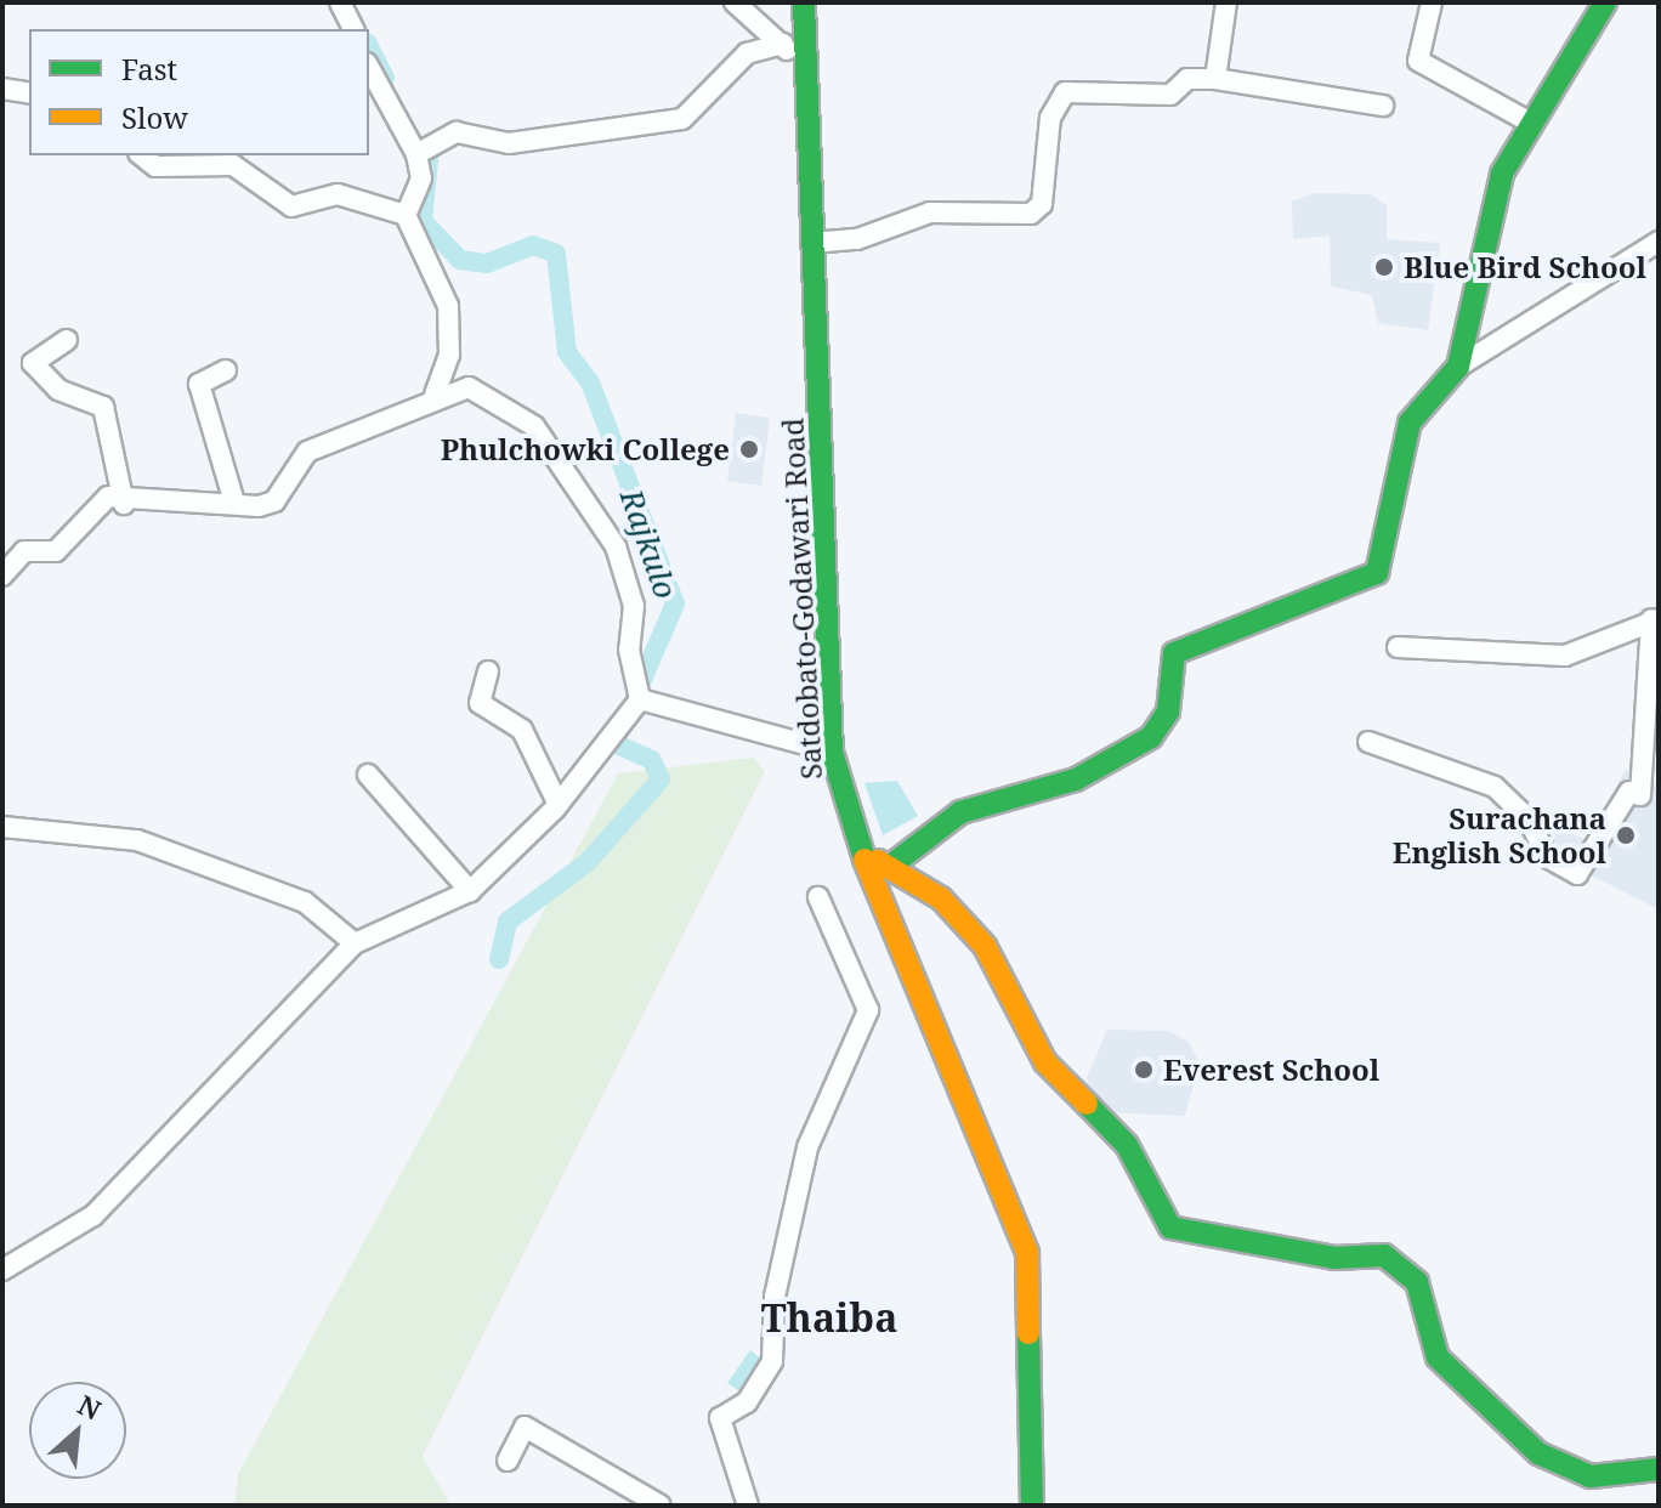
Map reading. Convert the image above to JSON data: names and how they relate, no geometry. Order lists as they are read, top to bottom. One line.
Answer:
{"streets":{"street":["Satdobato-Godawari Road"]},"districts":["Thaiba"],"water":["Rajkulo"],"places":["Blue Bird School","Phulchowki College","Surachana English School","Everest School"],"legend":["Fast","Slow"],"north":"top right"}
